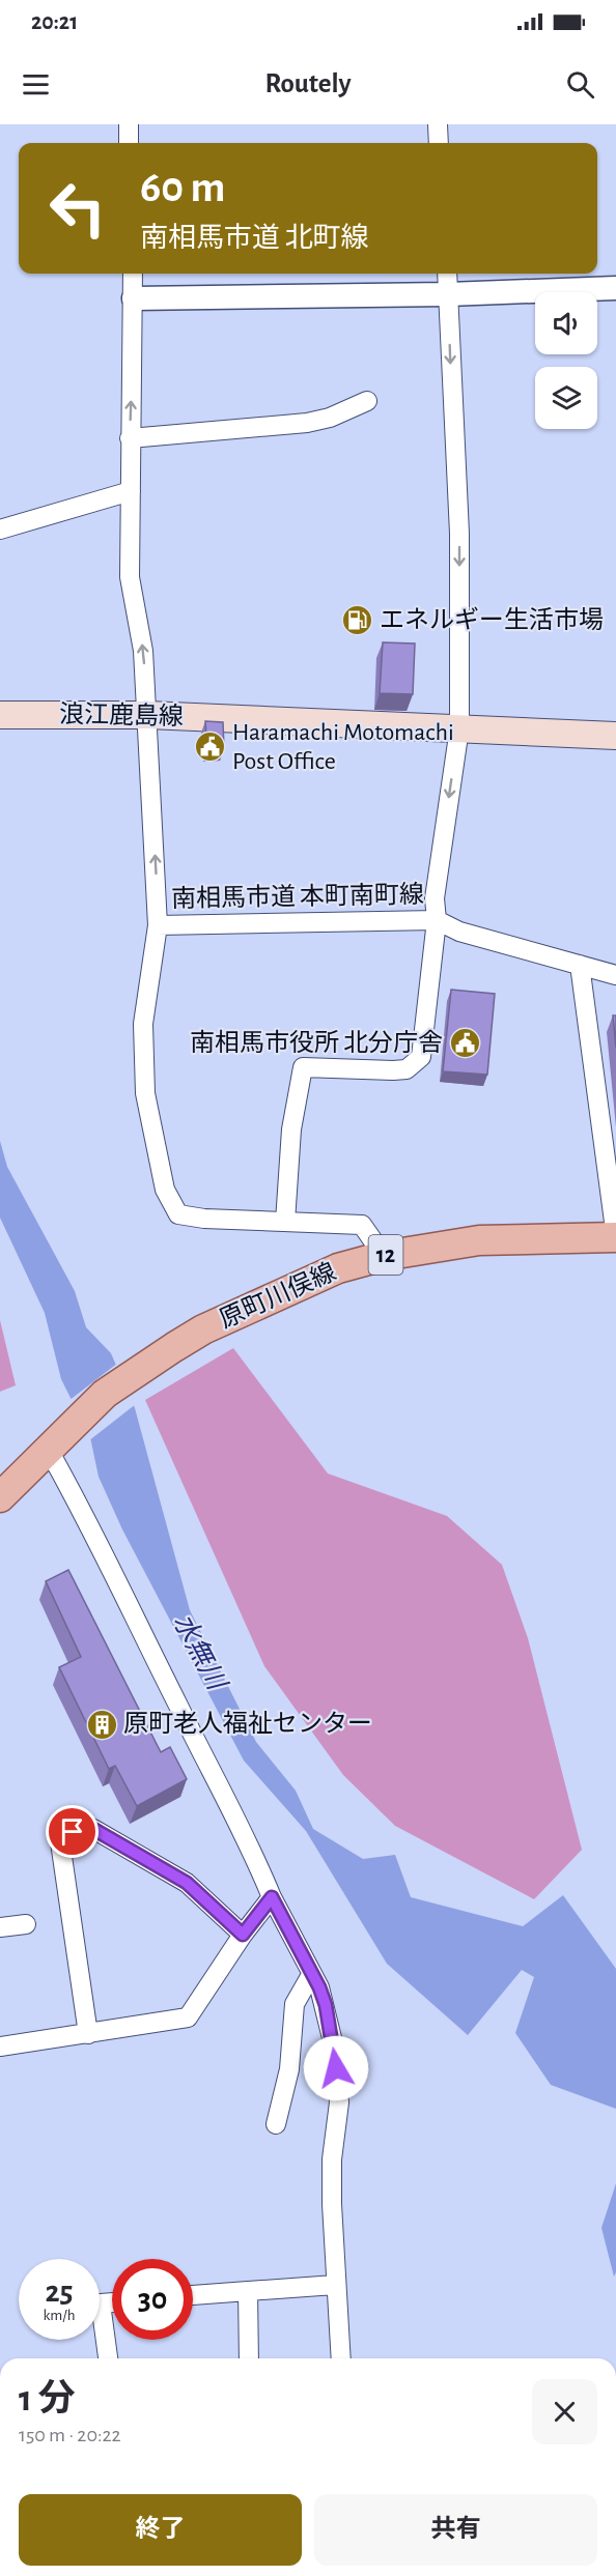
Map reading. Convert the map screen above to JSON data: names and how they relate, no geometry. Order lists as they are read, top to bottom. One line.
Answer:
{"streets":{"main road":["浪江鹿島線","12","原町川俣線"],"street":["南相馬市道 本町南町線"]},"water":["水無川"],"places":{"fuel station":["エネルギー生活市場"],"public building":["Haramachi Motomachi Post Office","南相馬市役所 北分庁舎"],"building":["原町老人福祉センター"]},"page":{"status":"20:21","header":"Routely","turn":["60 m","南相馬市道 北町線"],"speed":"25 km/h","limit":"30","heading":["1 分","150 m · 20:22"],"buttons":["終了","共有"]}}
